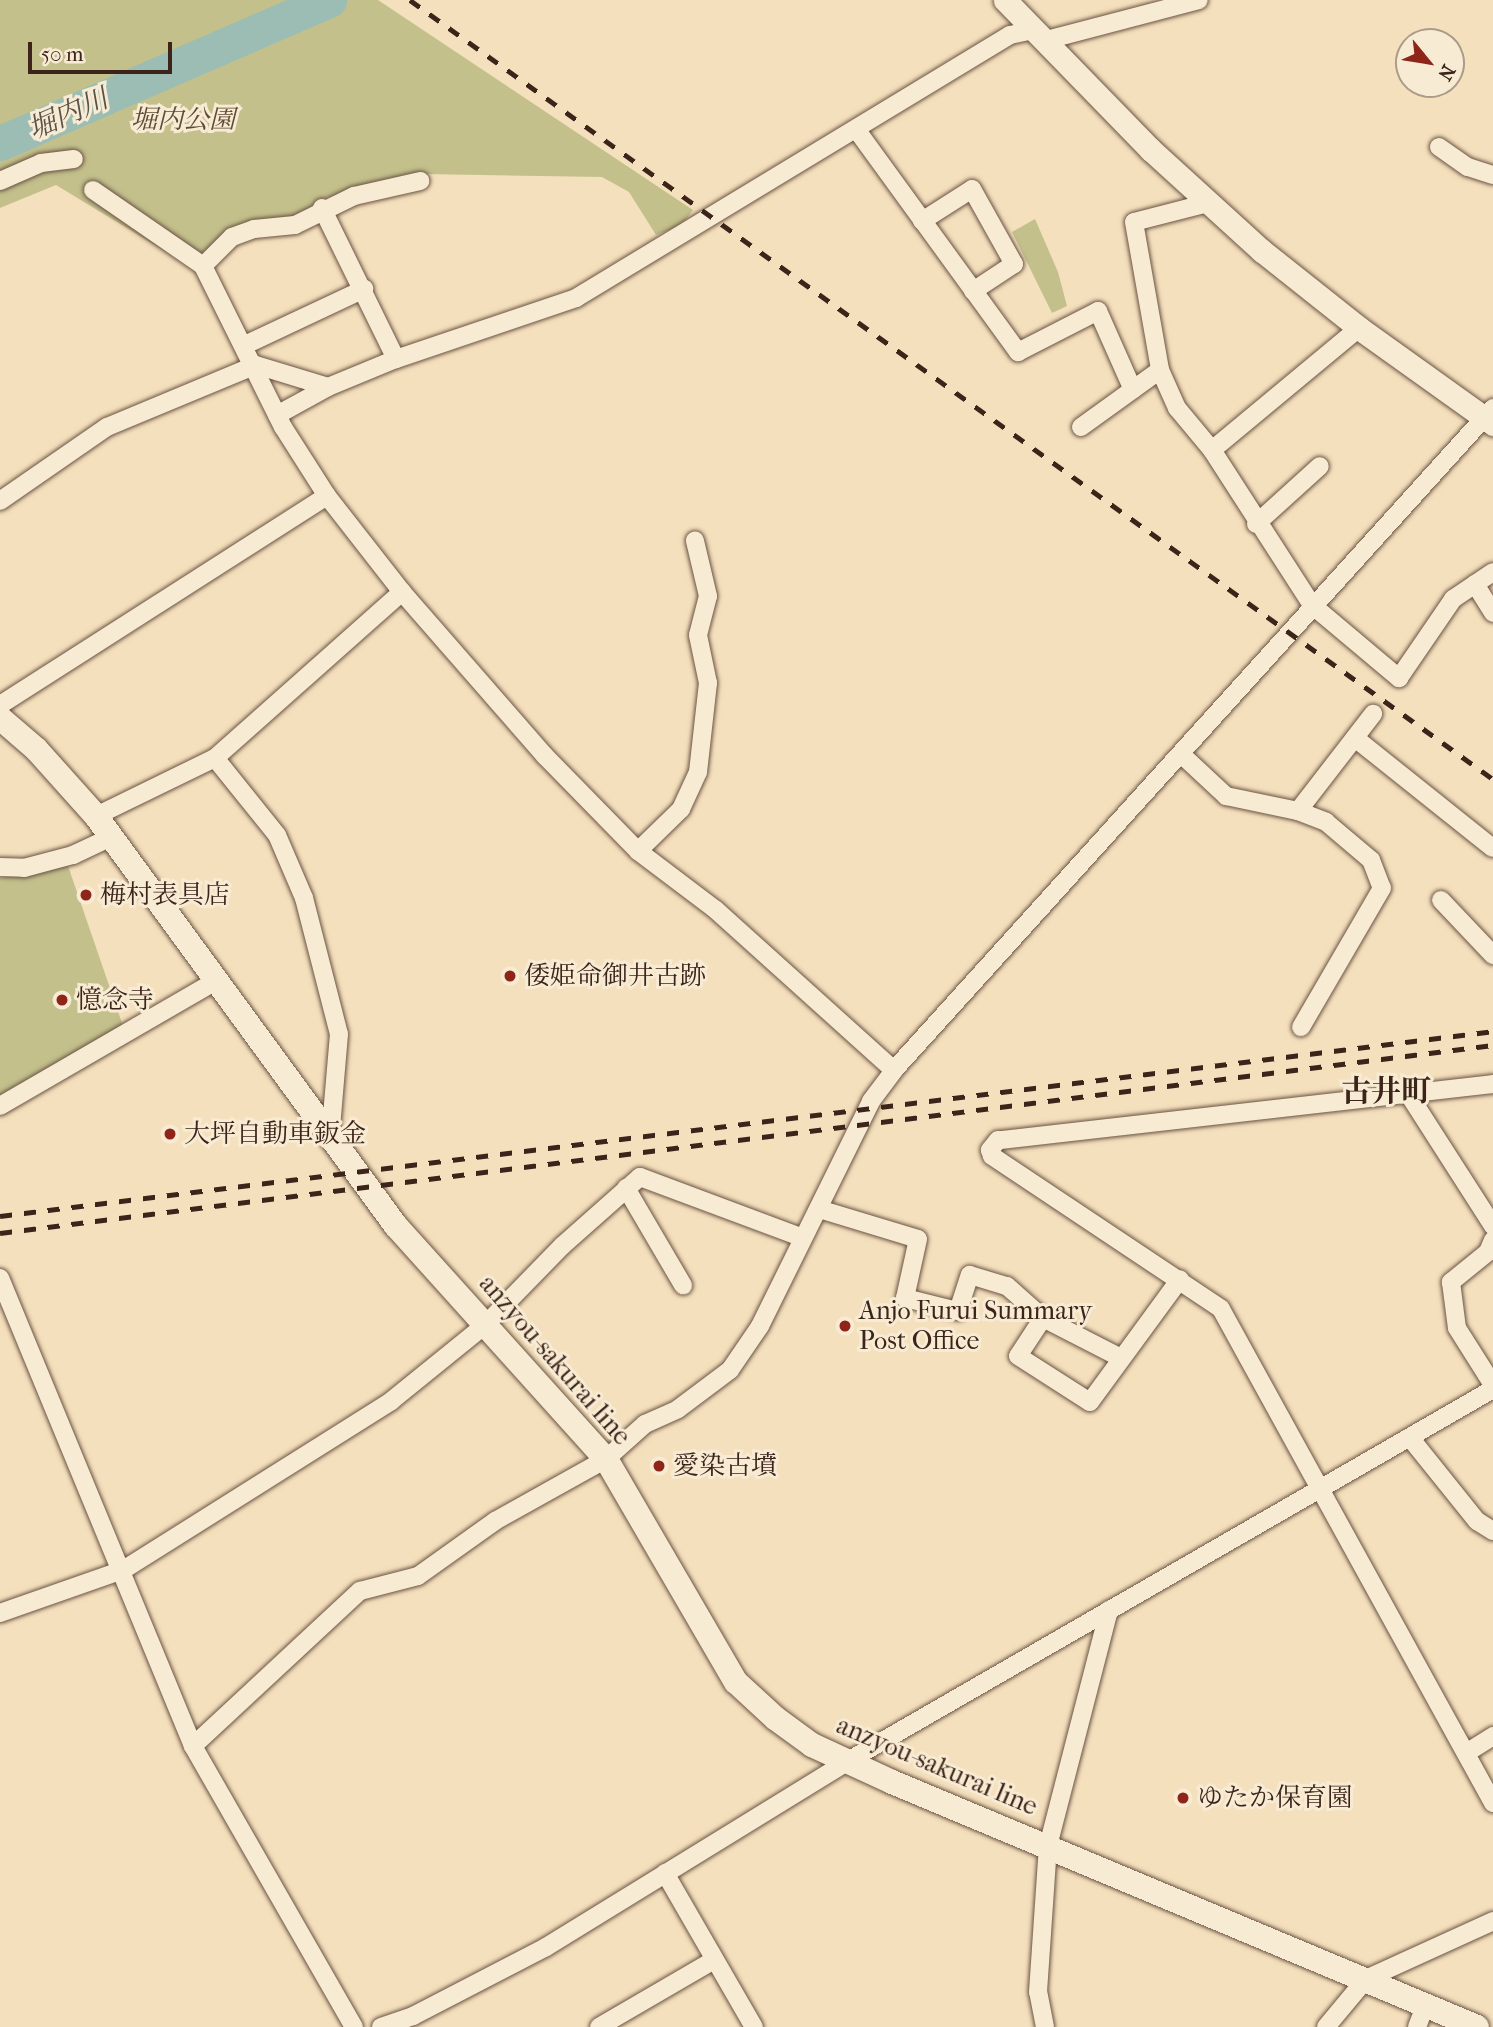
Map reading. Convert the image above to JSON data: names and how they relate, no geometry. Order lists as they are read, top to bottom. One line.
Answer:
{"streets":{"main road":["anzyou-sakurai line"]},"districts":["古井町"],"water":["堀内川"],"parks":["堀内公園"],"places":["梅村表具店","倭姫命御井古跡","憶念寺","大坪自動車鈑金","Anjo Furui Summary Post Office","愛染古墳","ゆたか保育園"],"scale_bar":"50 m","north":"bottom right"}
